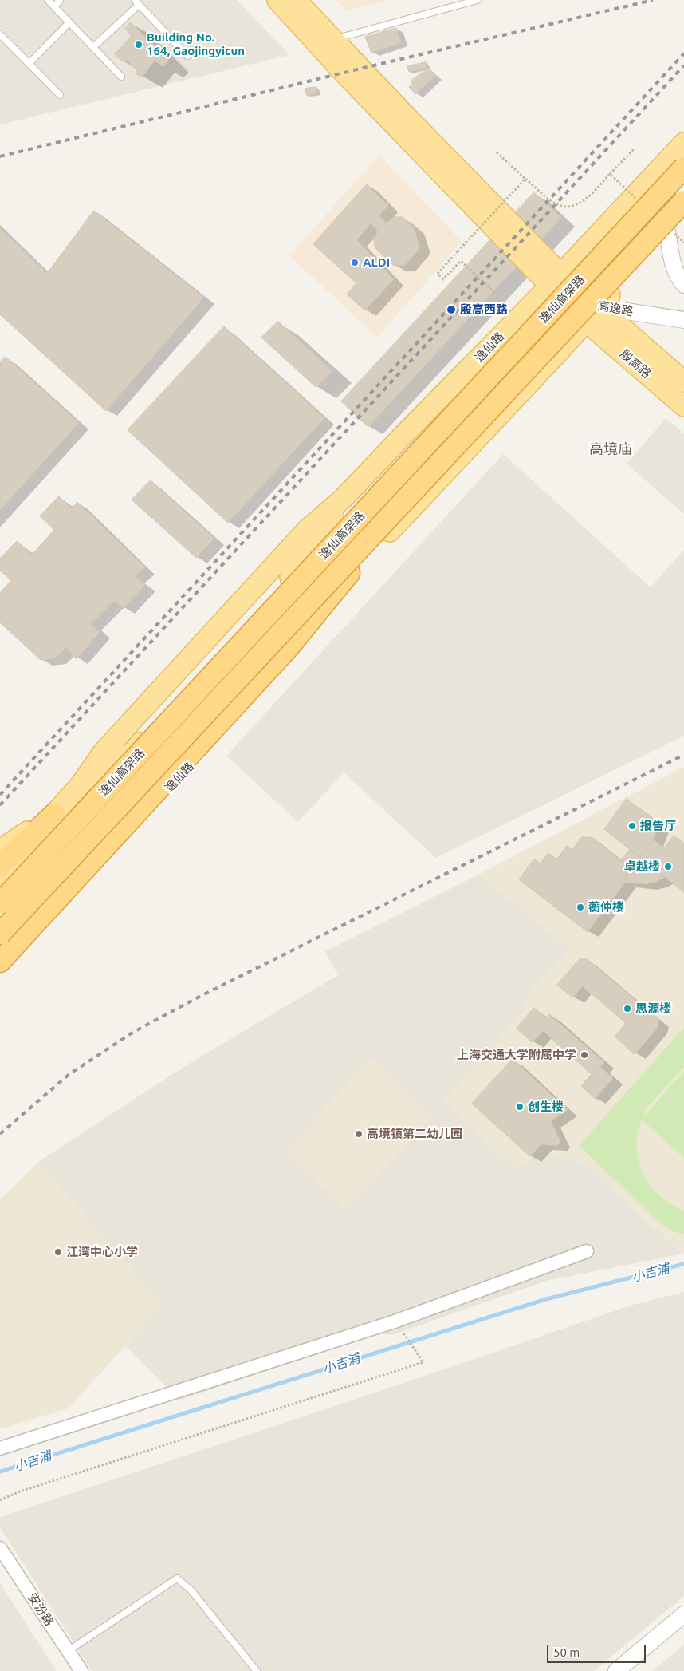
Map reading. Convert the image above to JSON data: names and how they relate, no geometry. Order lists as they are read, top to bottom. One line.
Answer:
{"streets":{"highway":["逸仙高架路"],"main road":["逸仙路","殷高路"],"street":["高逸路","安汾路"]},"crossings":[["逸仙高架路","逸仙路"],["高逸路","逸仙路"],["高逸路","殷高路"],["逸仙路","殷高路"]],"districts":["高境庙"],"water":["小吉浦"],"places":["Building No. 164, Gaojingyicun","ALDI","殷高西路","报告厅","卓越楼","蘅仲楼","思源楼","上海交通大学附属中学","创生楼","高境镇第二幼儿园","江湾中心小学"],"scale_bar":"50 m"}
